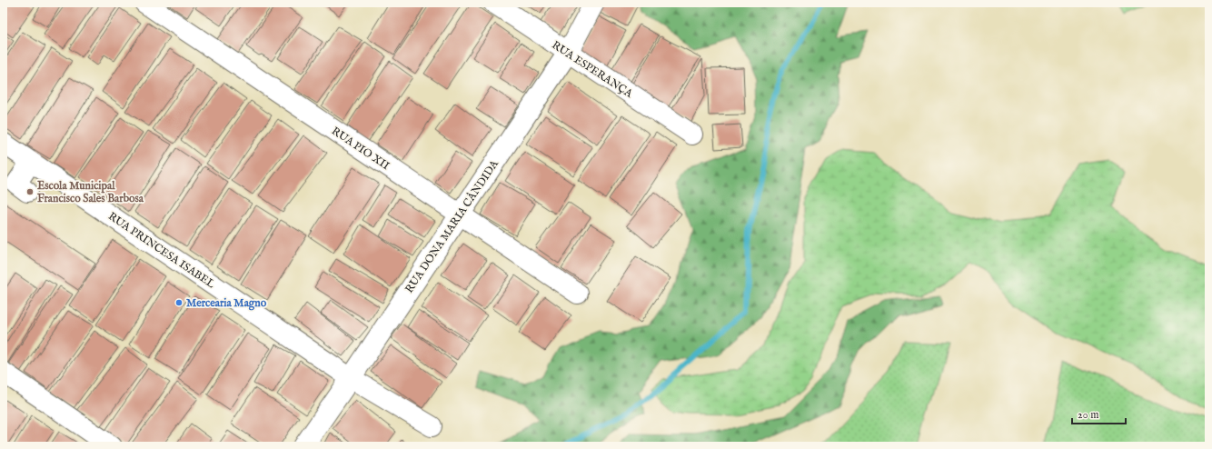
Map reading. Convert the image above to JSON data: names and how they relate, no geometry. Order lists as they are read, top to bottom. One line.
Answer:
{"streets":{"street":["RUA ESPERANÇA","RUA PIO XII","RUA DONA MARIA CÂNDIDA","RUA PRINCESA ISABEL"]},"crossings":[["RUA ESPERANÇA","RUA DONA MARIA CÂNDIDA"],["RUA PIO XII","RUA DONA MARIA CÂNDIDA"],["RUA DONA MARIA CÂNDIDA","RUA PRINCESA ISABEL"]],"places":["Escola Municipal Francisco Sales Barbosa","Mercearia Magno"],"scale_bar":"20 m"}
